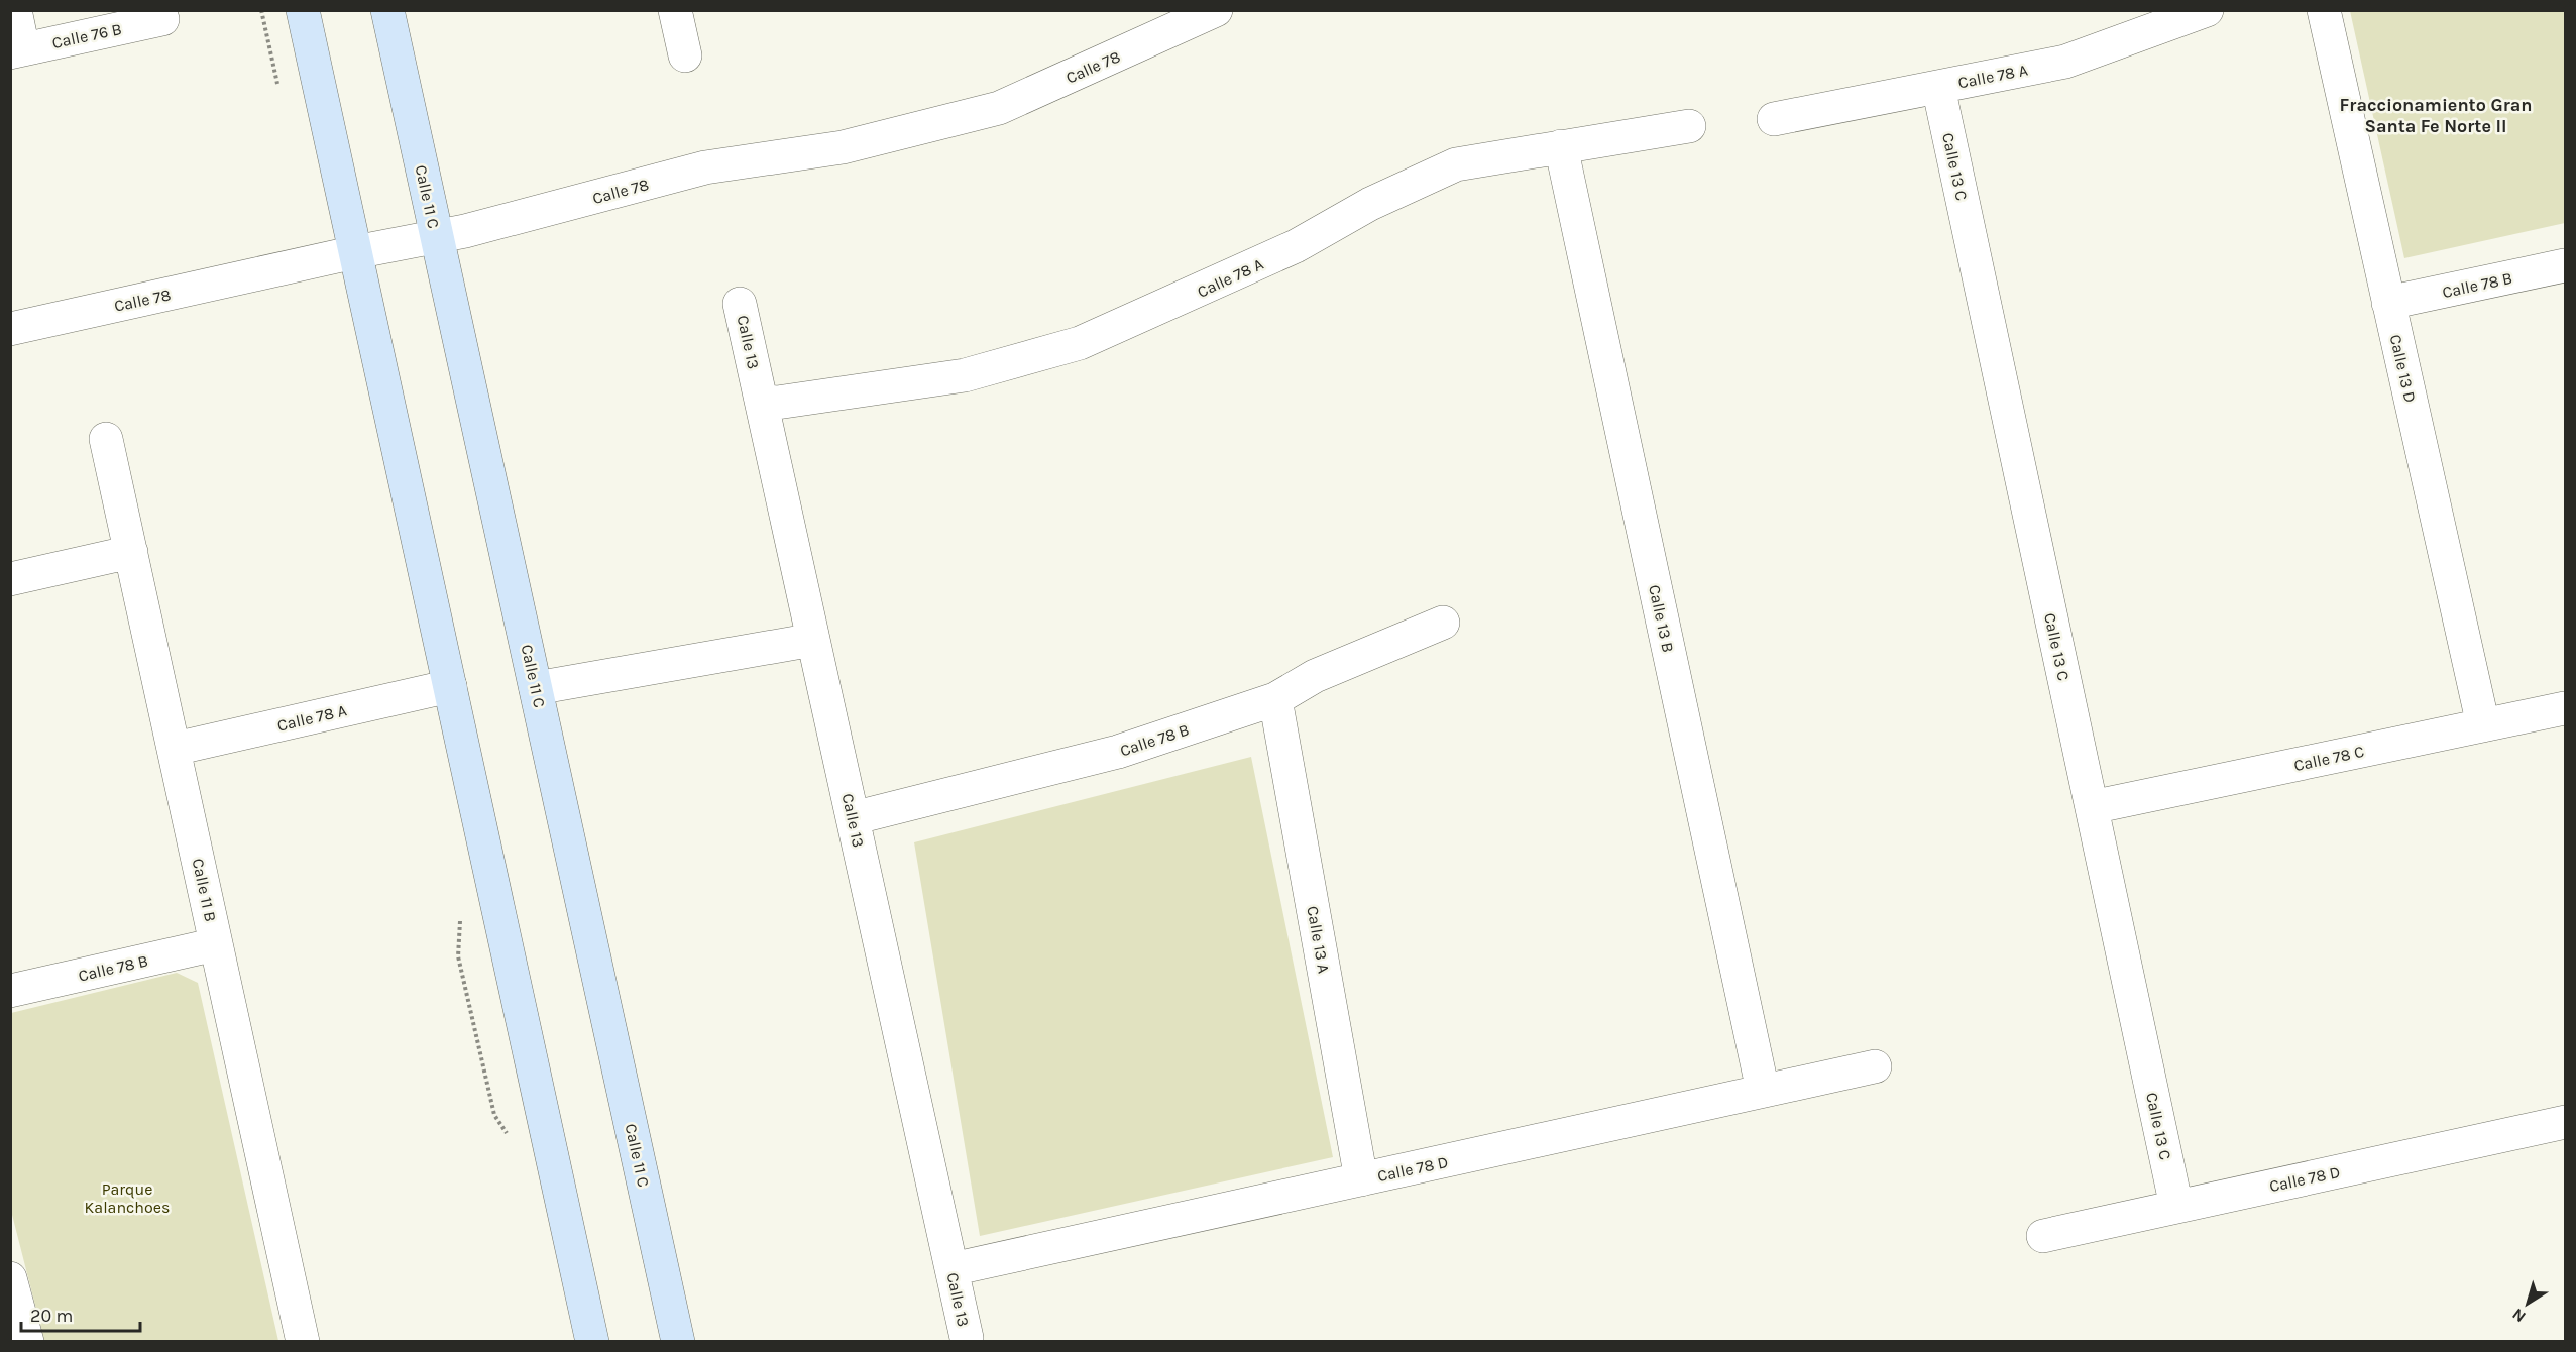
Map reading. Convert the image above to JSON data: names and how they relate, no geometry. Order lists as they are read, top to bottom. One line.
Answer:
{"streets":{"main road":["Calle 11 C"],"street":["Calle 76 B","Calle 78","Calle 78 A","Calle 13 C","Calle 78 B","Calle 13","Calle 13 D","Calle 13 B","Calle 78 C","Calle 11 B","Calle 13 A","Calle 78 D"]},"crossings":[["Calle 78","Calle 11 C"],["Calle 78 A","Calle 13 C"],["Calle 78 A","Calle 13"],["Calle 78 A","Calle 13 B"],["Calle 78 A","Calle 11 B"],["Calle 13 C","Calle 78 C"],["Calle 13 C","Calle 78 D"],["Calle 78 B","Calle 13"],["Calle 78 B","Calle 13 D"],["Calle 78 B","Calle 11 B"],["Calle 78 B","Calle 13 A"],["Calle 13","Calle 78 D"],["Calle 13 D","Calle 78 C"],["Calle 13 B","Calle 78 D"],["Calle 13 A","Calle 78 D"]],"districts":["Fraccionamiento Gran Santa Fe Norte II"],"parks":["Parque Kalanchoes"],"scale_bar":"20 m","north":"bottom left"}
